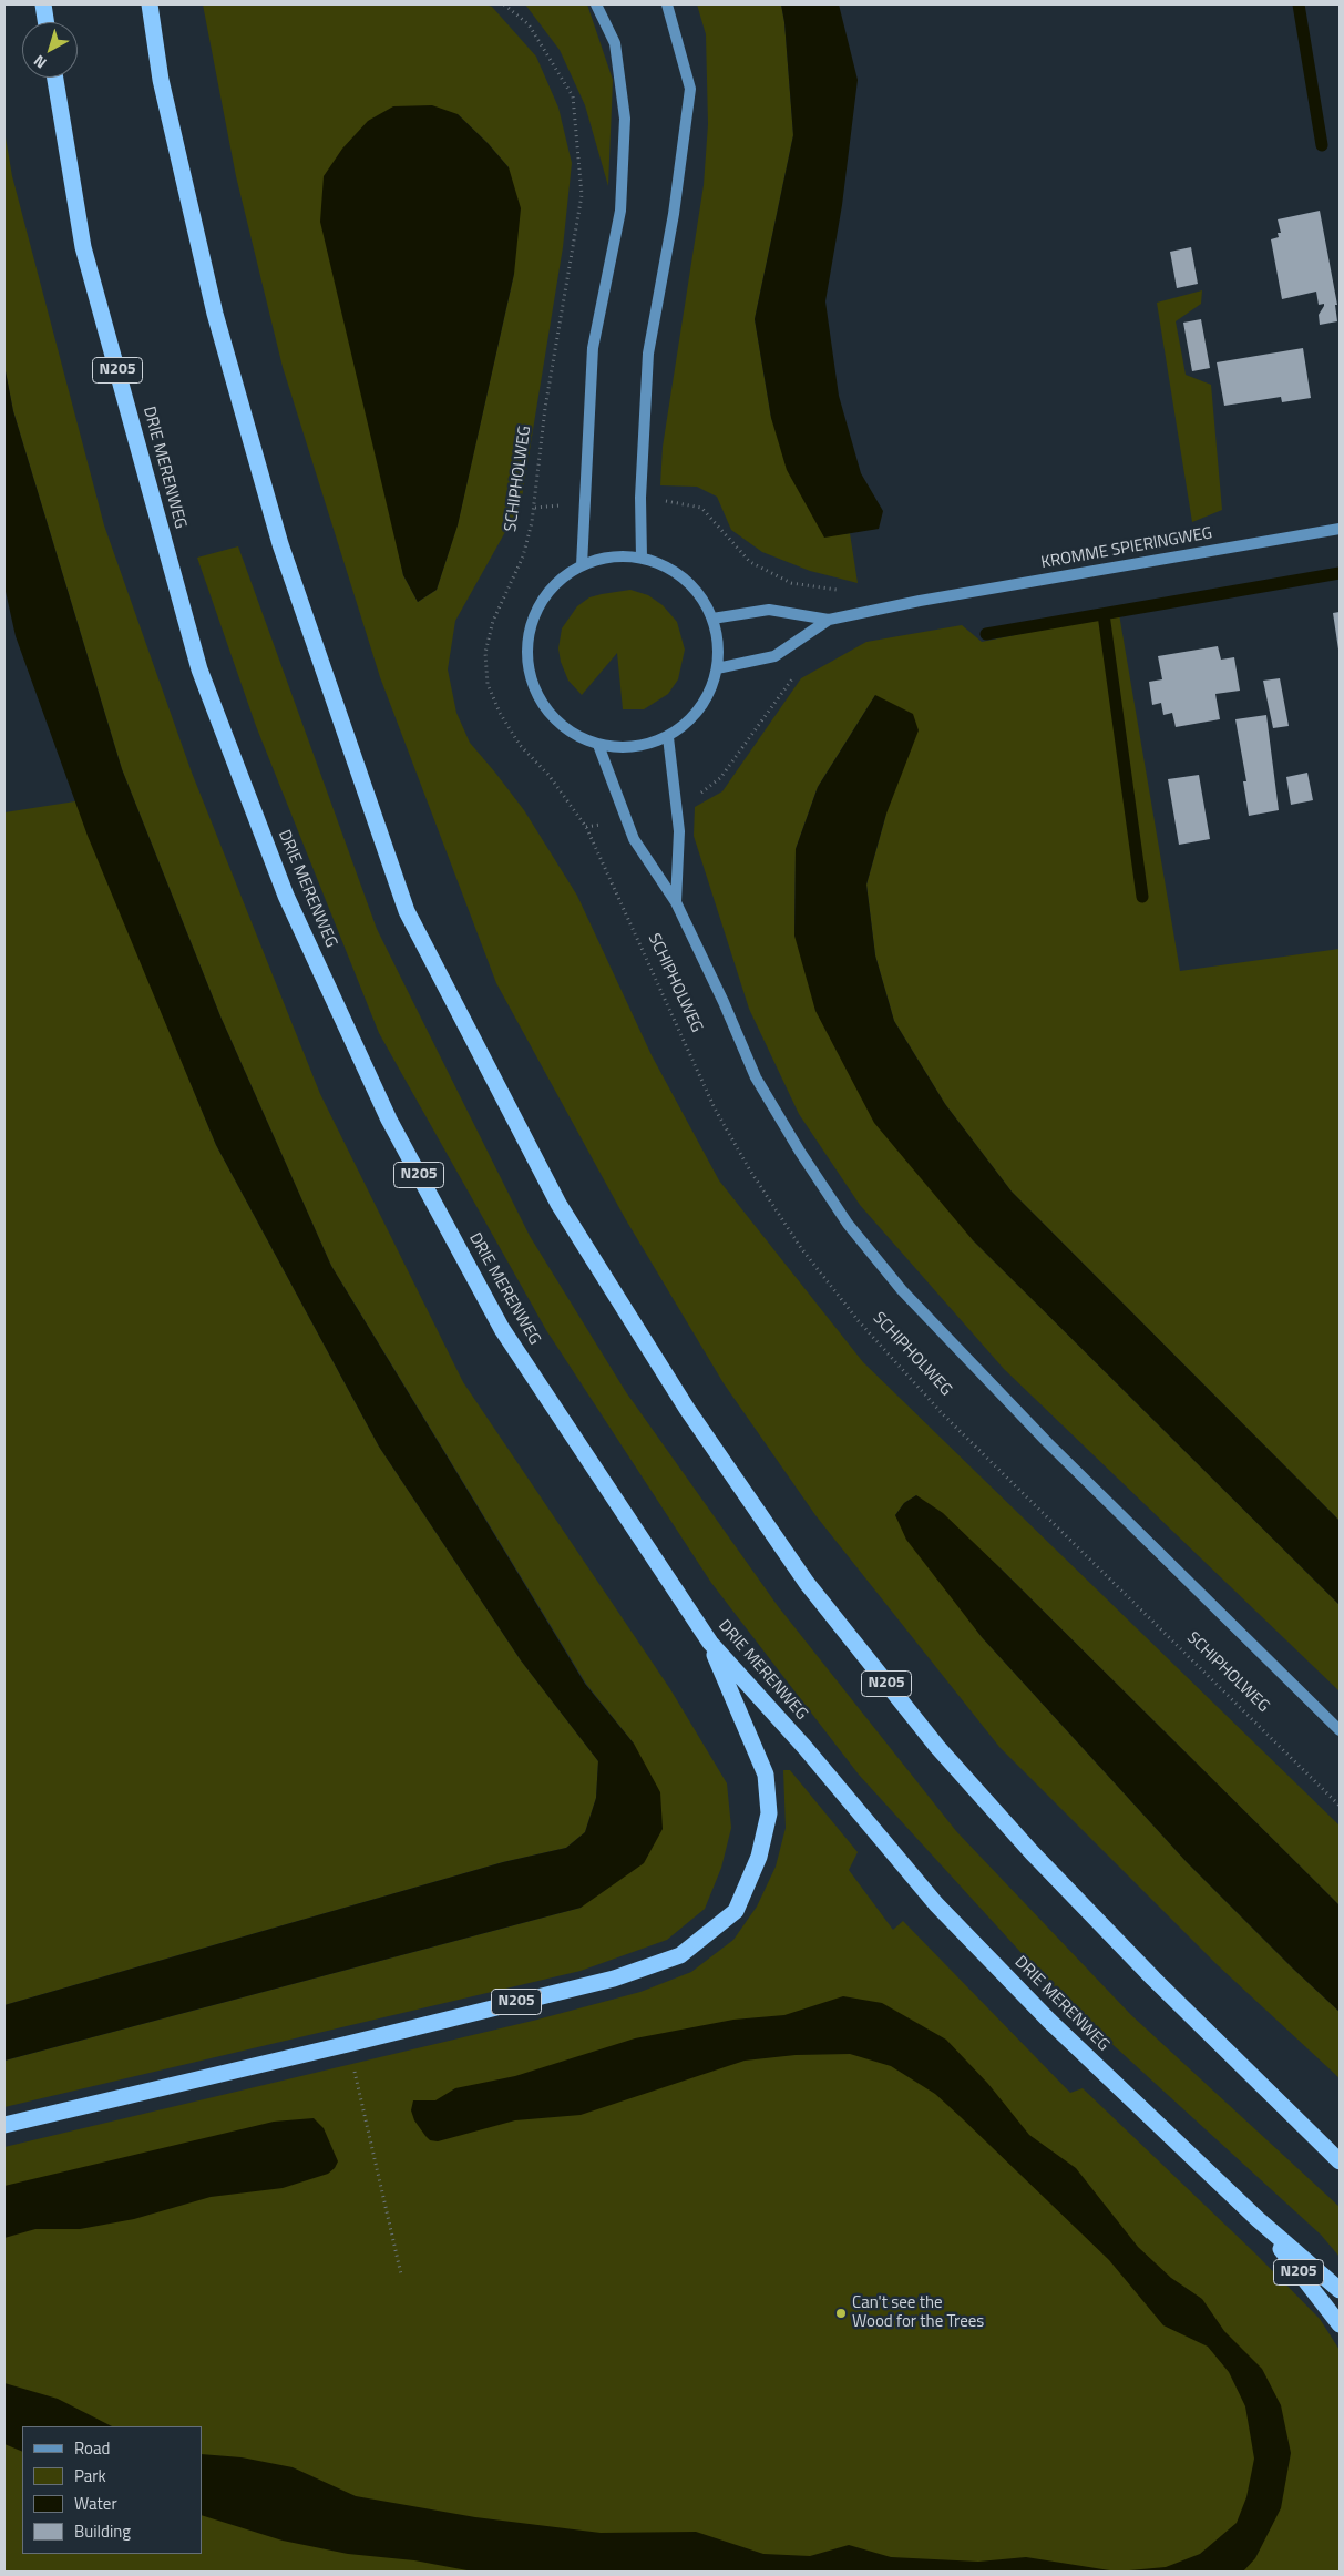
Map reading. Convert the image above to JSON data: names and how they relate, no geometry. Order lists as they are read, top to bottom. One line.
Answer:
{"streets":{"highway":["N205","DRIE MERENWEG"],"main road":["KROMME SPIERINGWEG"],"path":["SCHIPHOLWEG"]},"crossings":[["N205","DRIE MERENWEG"]],"places":["Can't see the Wood for the Trees"],"legend":["Road","Park","Water","Building"],"north":"bottom left"}
